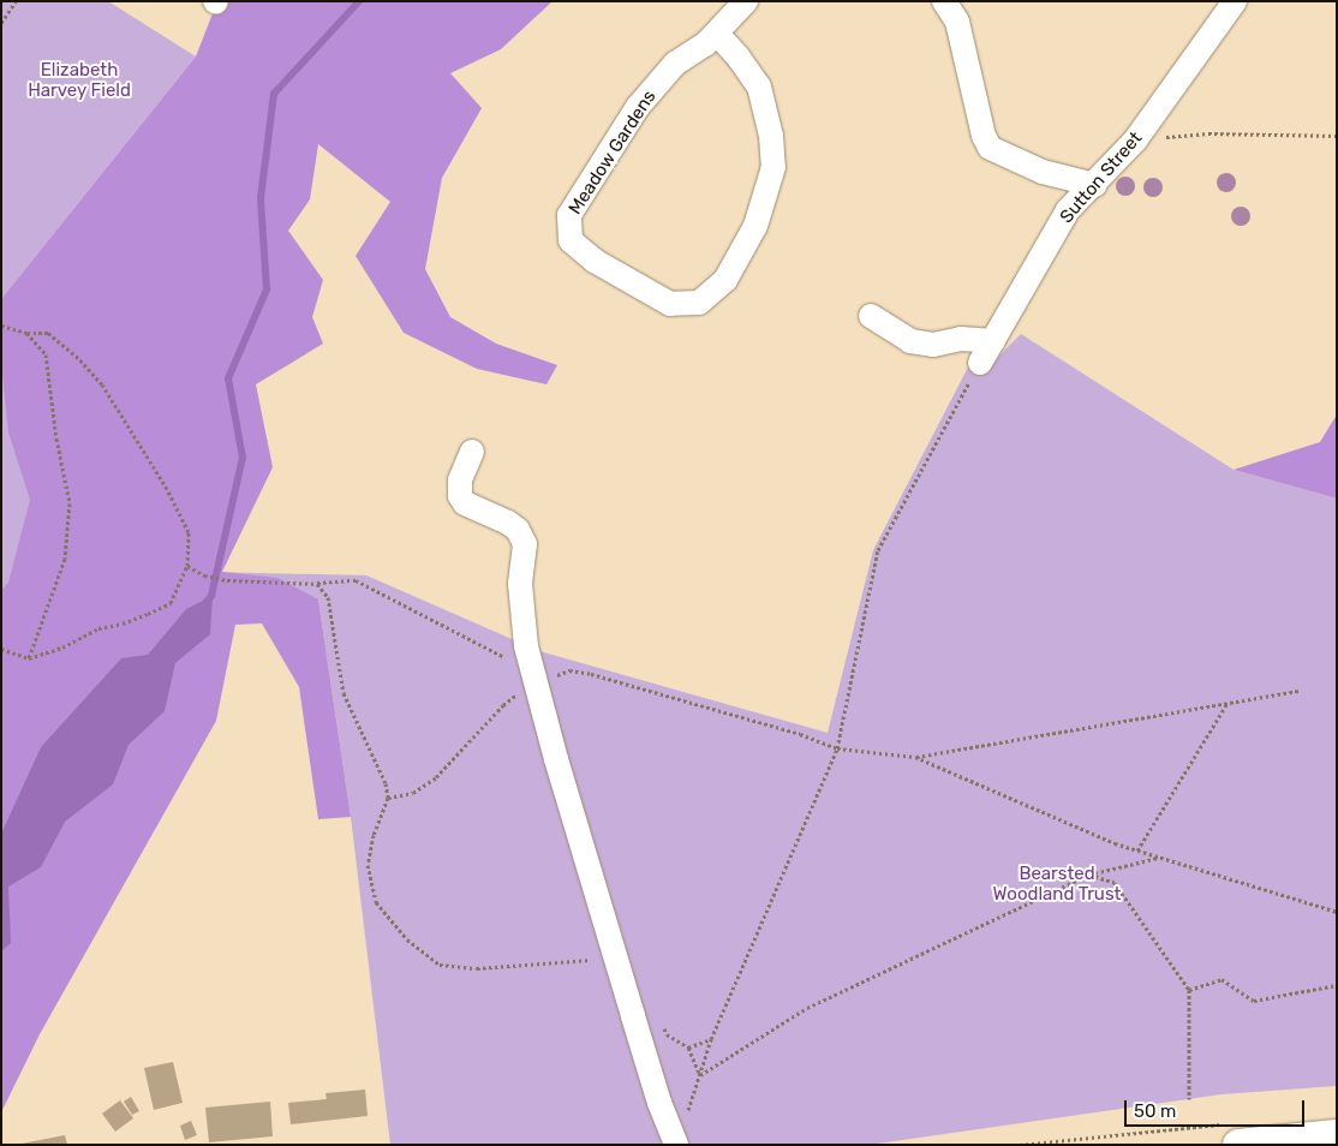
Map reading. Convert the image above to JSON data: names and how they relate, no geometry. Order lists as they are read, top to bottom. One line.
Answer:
{"streets":{"street":["Meadow Gardens","Sutton Street"]},"parks":["Elizabeth Harvey Field","Bearsted Woodland Trust"],"scale_bar":"50 m"}
